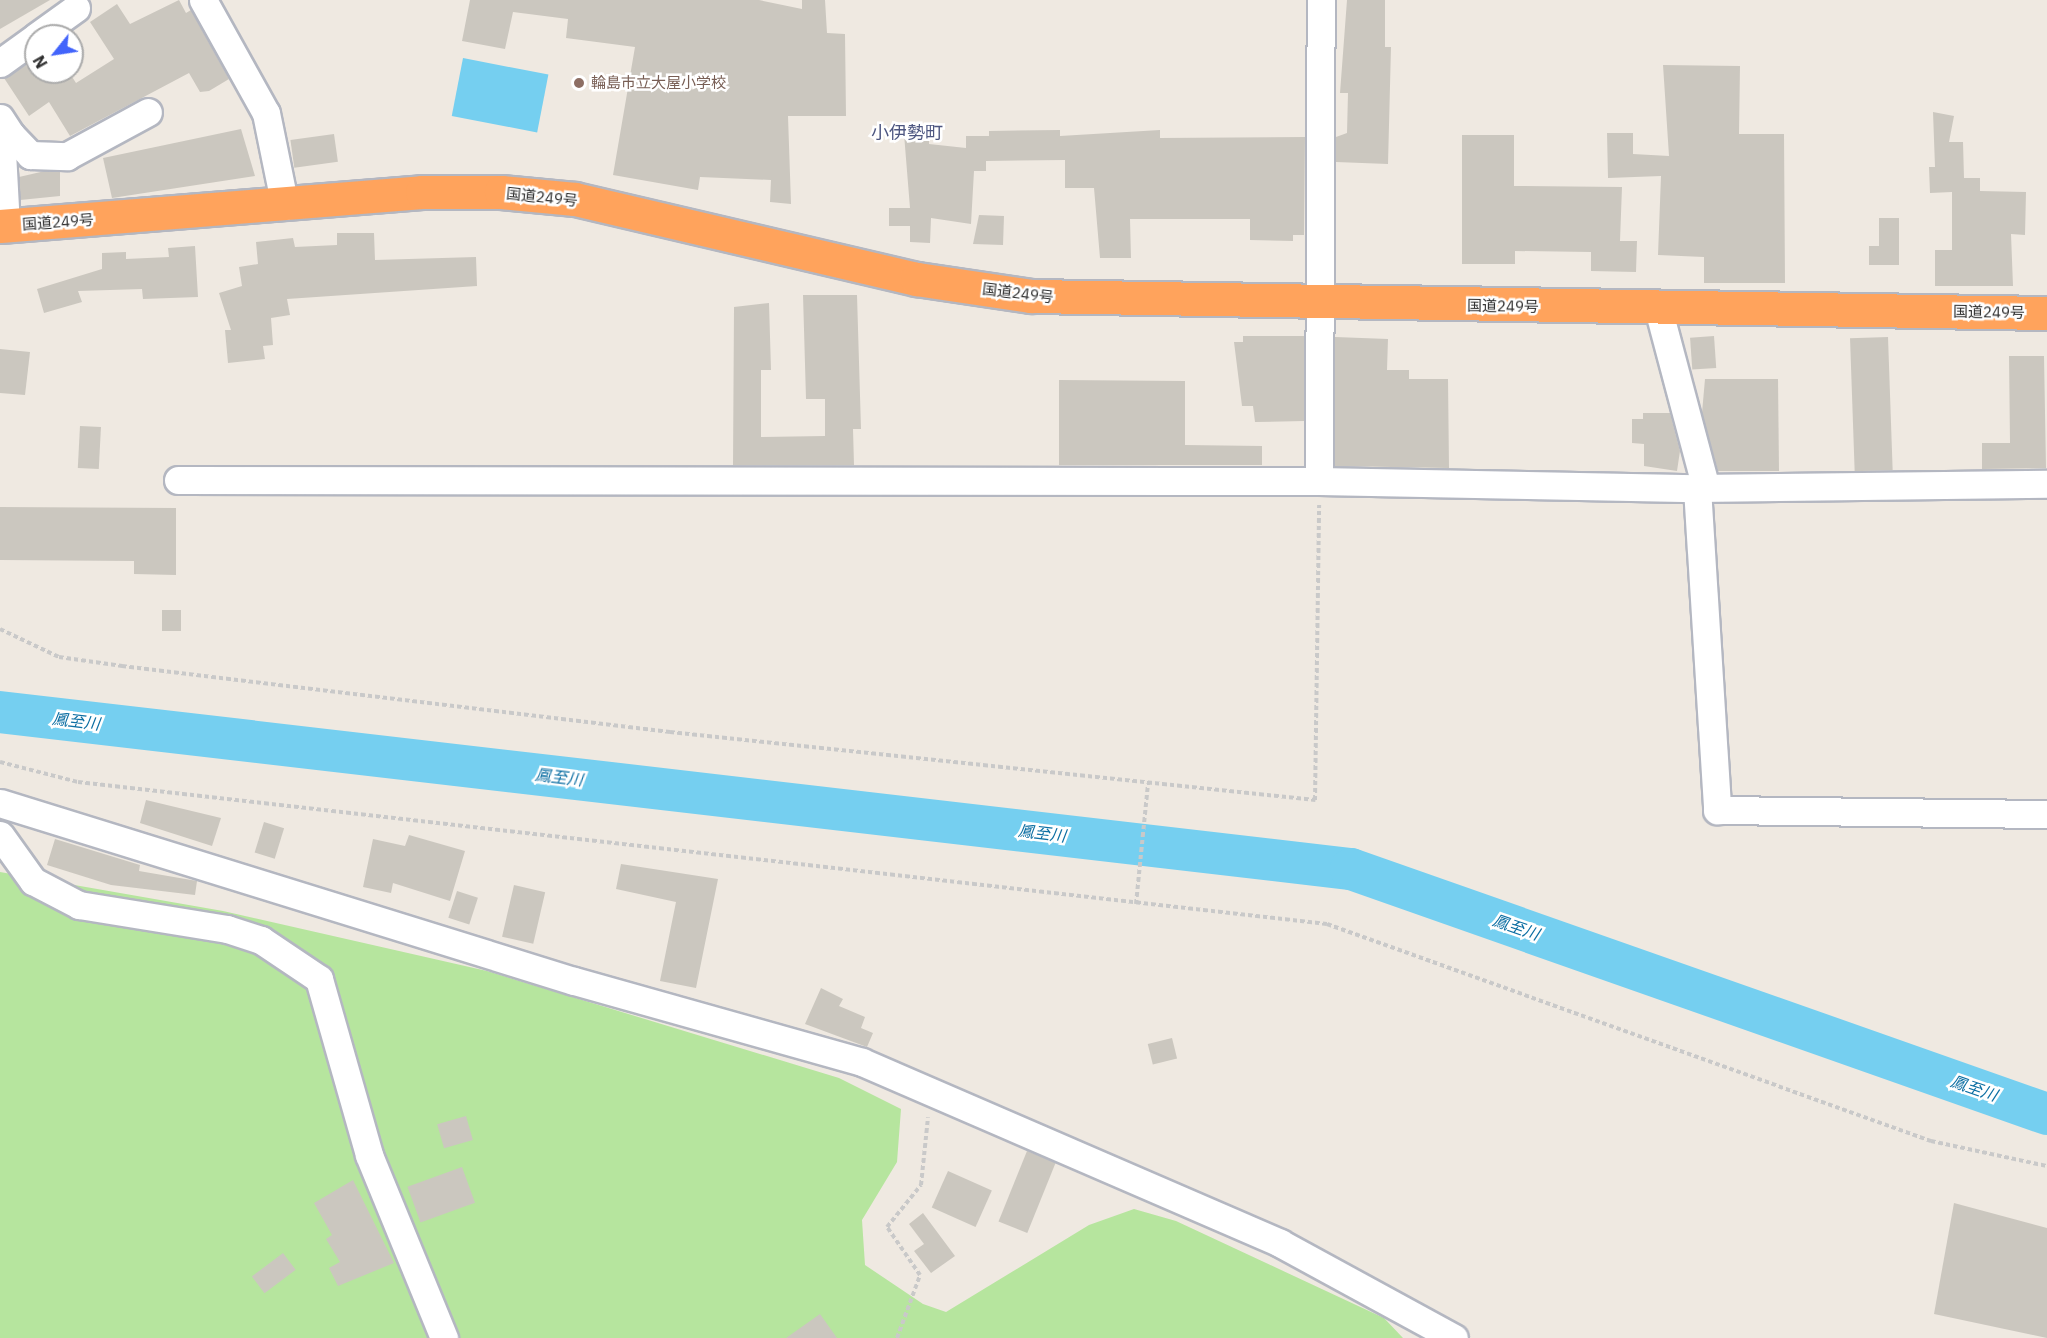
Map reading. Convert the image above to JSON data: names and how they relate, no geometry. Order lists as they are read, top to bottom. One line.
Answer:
{"streets":{"highway":["国道249号"]},"districts":["小伊勢町"],"water":["鳳至川"],"places":["輪島市立大屋小学校"],"north":"bottom left"}
